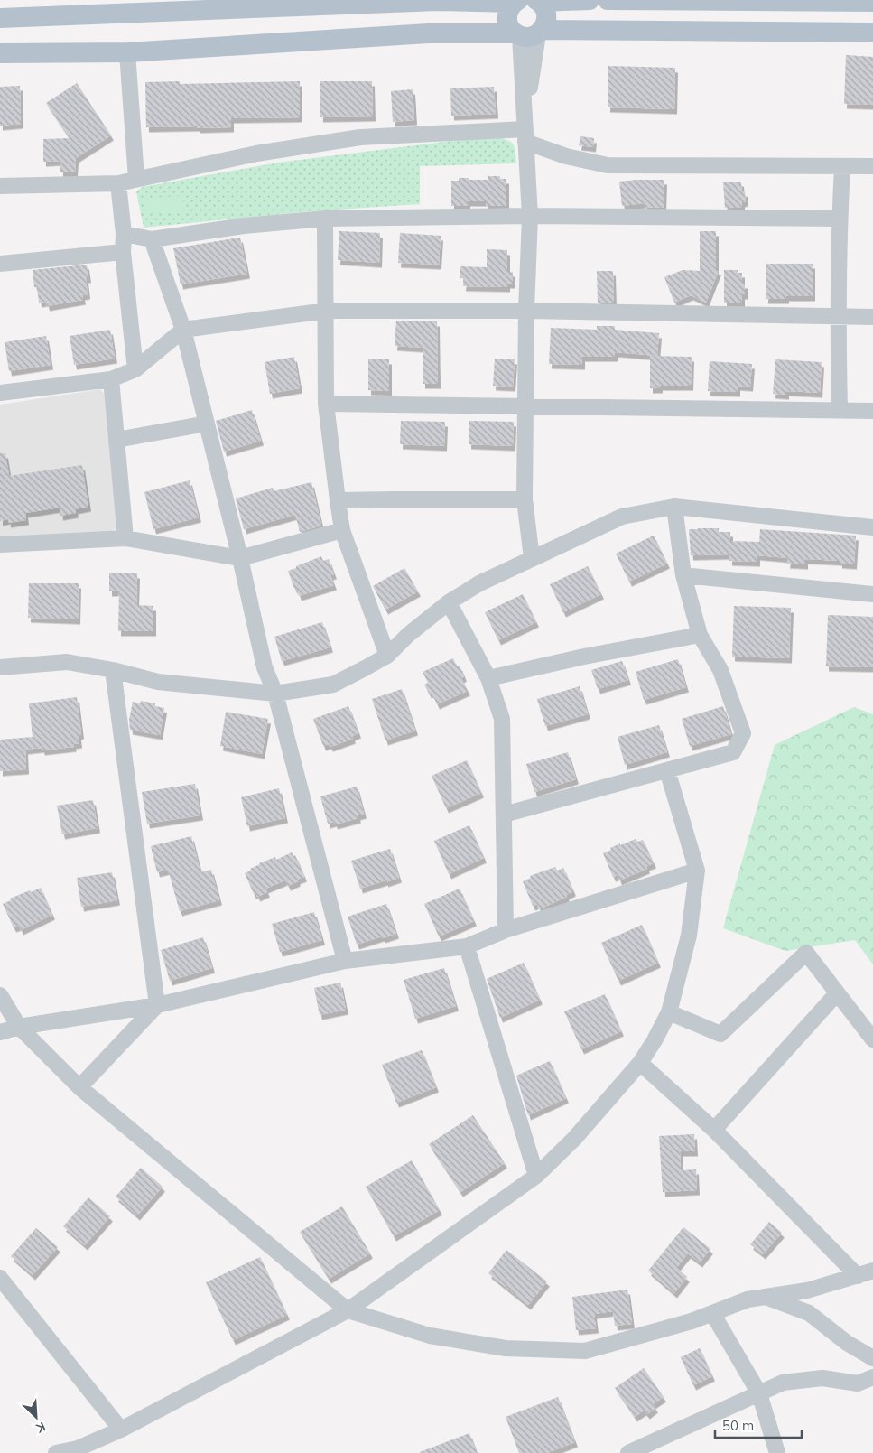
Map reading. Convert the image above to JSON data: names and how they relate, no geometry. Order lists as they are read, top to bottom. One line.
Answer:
{"scale_bar":"50 m","north":"bottom right"}
